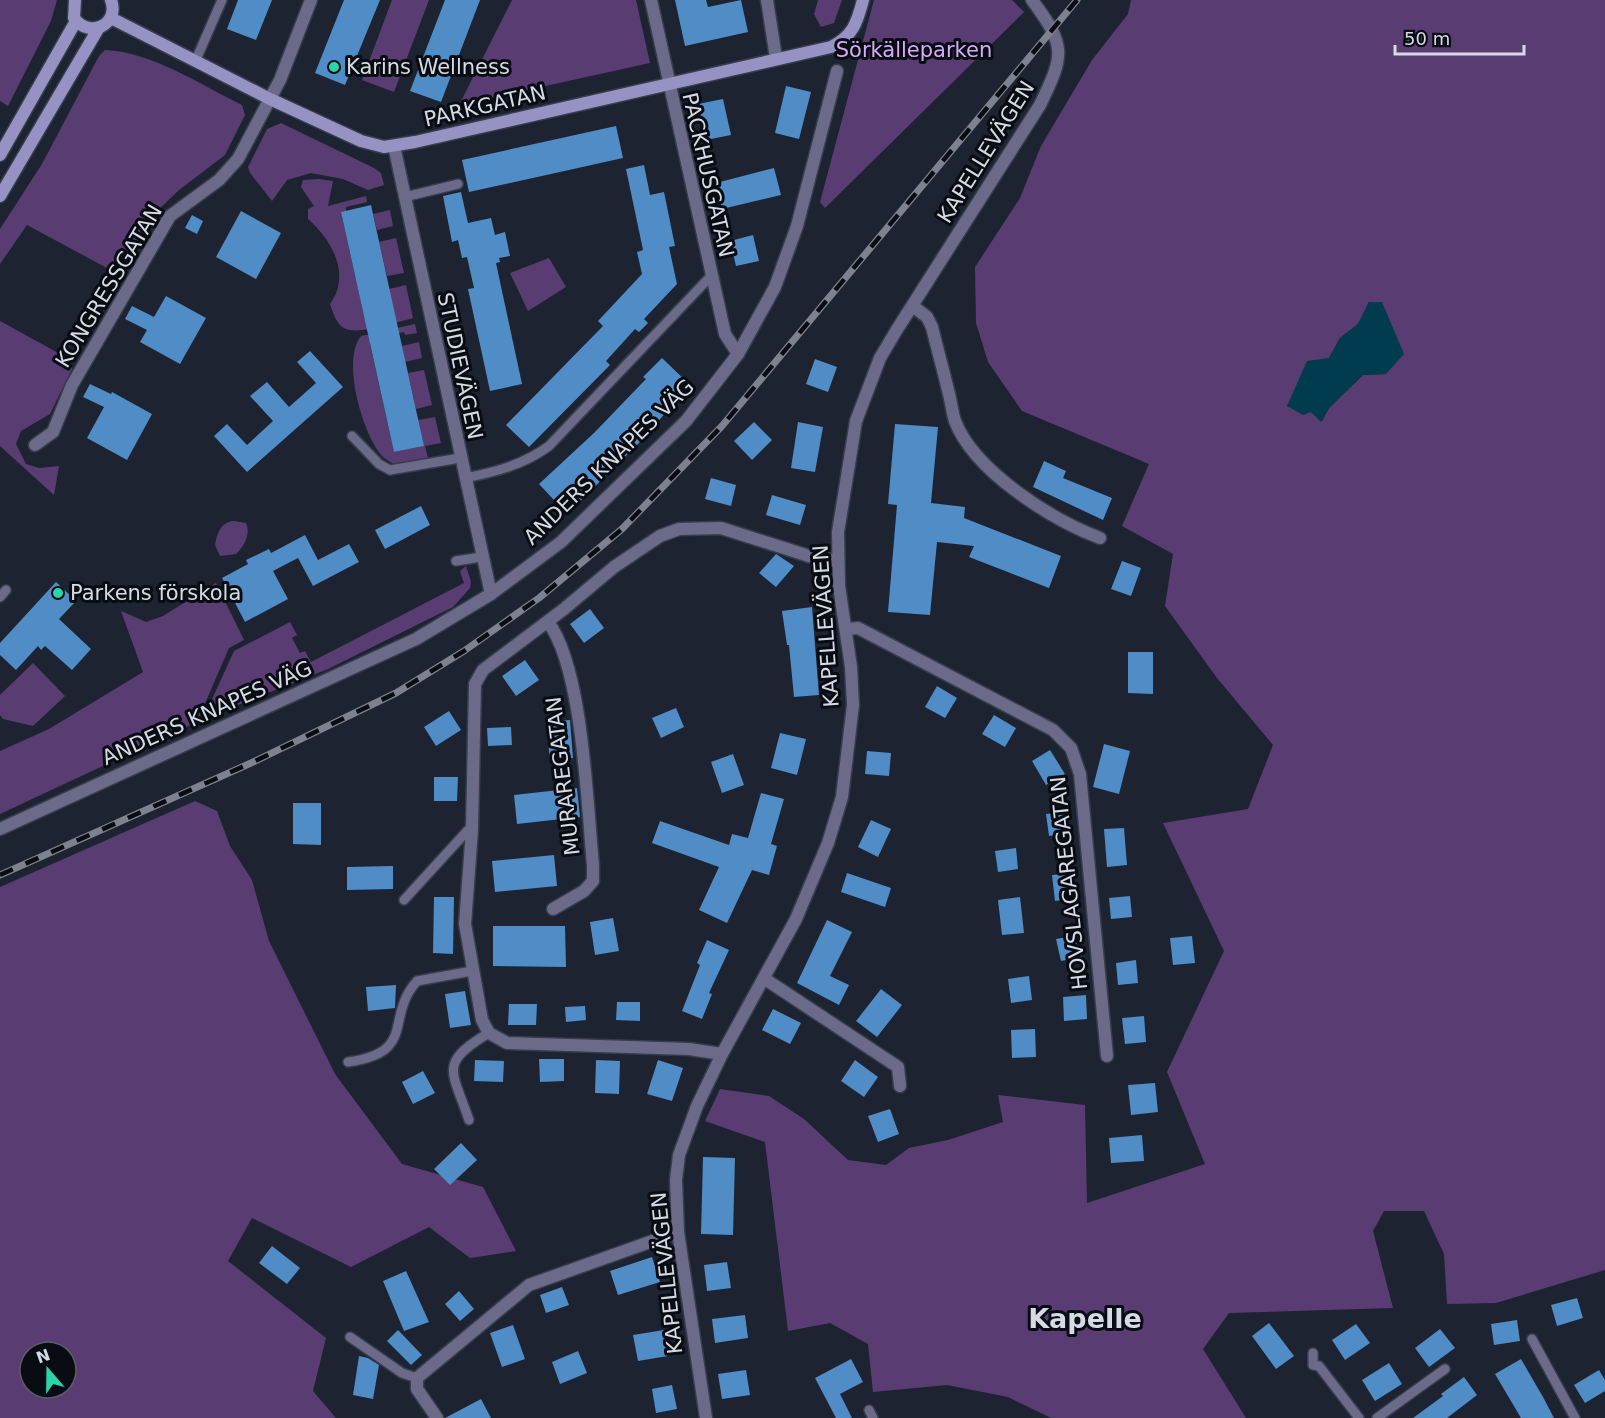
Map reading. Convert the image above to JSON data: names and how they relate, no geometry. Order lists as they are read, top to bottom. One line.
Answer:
{"streets":{"street":["PARKGATAN","KAPELLEVÄGEN","PACKHUSGATAN","KONGRESSGATAN","STUDIEVÄGEN","ANDERS KNAPES VÄG","MURAREGATAN","HOVSLAGAREGATAN"]},"crossings":[["PARKGATAN","PACKHUSGATAN"],["PARKGATAN","KONGRESSGATAN"],["PARKGATAN","STUDIEVÄGEN"],["KAPELLEVÄGEN","HOVSLAGAREGATAN"],["PACKHUSGATAN","ANDERS KNAPES VÄG"],["STUDIEVÄGEN","ANDERS KNAPES VÄG"]],"districts":["Kapelle"],"parks":["Sörkälleparken"],"places":["Karins Wellness","Parkens förskola"],"scale_bar":"50 m","north":"top"}
